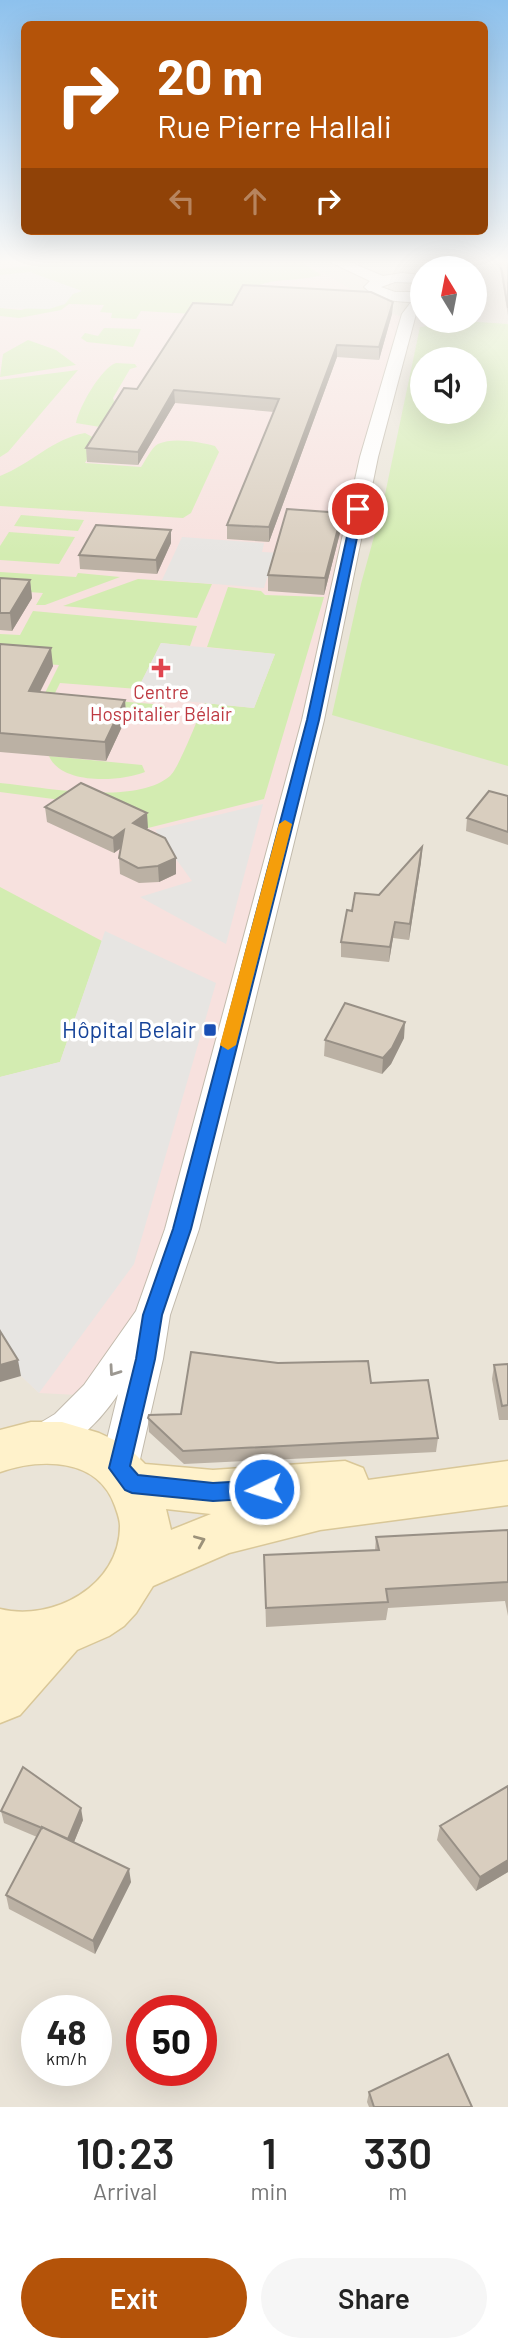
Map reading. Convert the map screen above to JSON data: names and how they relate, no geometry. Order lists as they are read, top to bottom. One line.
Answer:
{"places":{"health":["Centre Hospitalier Bélair"],"transit":["Hôpital Belair"]},"north":"top","page":{"turn":["20 m","Rue Pierre Hallali"],"speed":"48 km/h","limit":"50","eta":["10:23","Arrival","1","min","330","m"],"buttons":["Exit","Share"]}}
